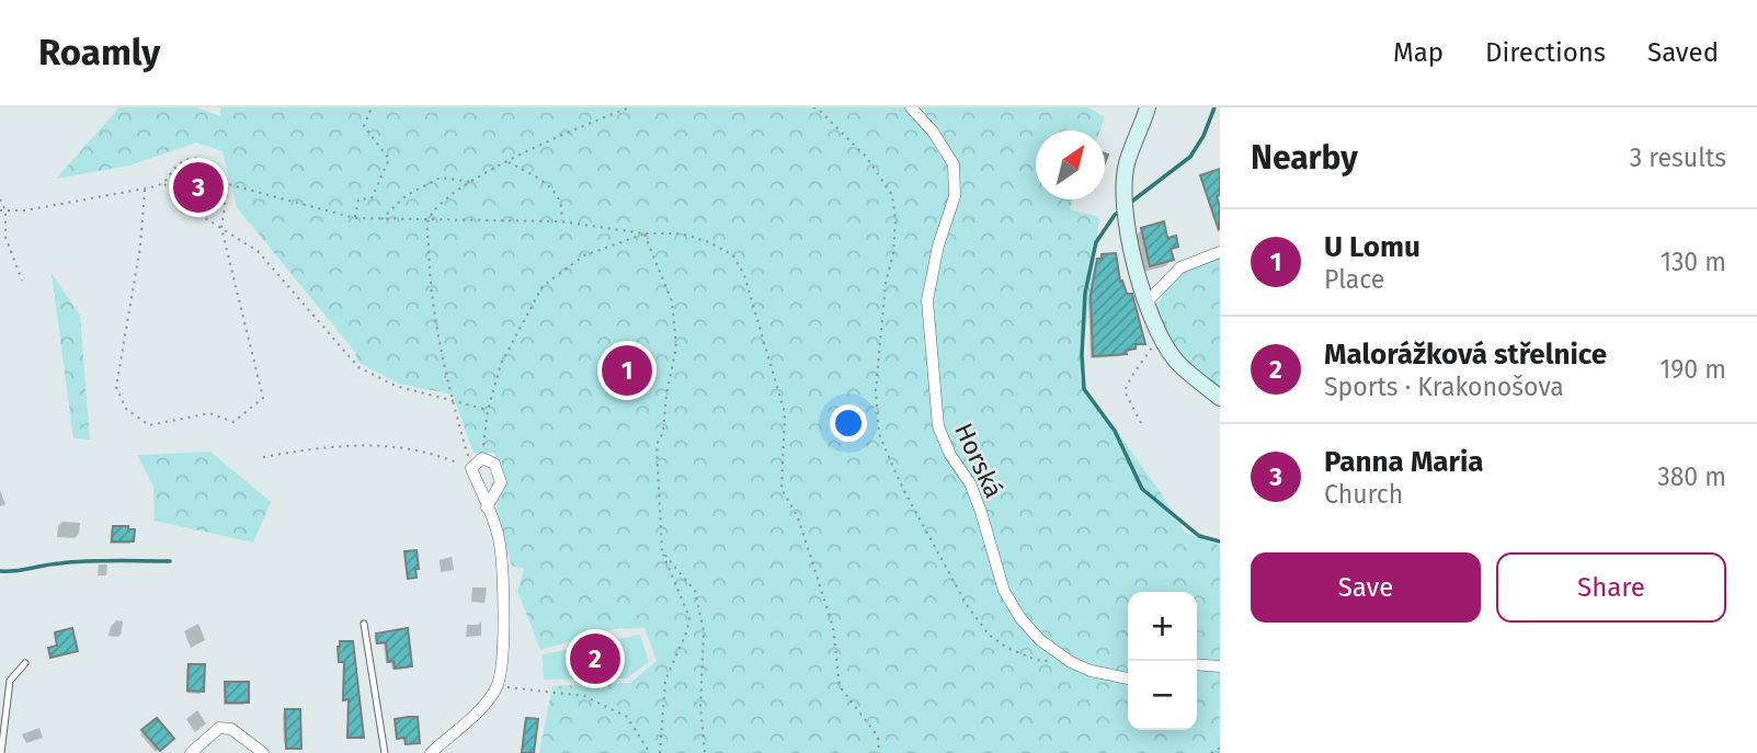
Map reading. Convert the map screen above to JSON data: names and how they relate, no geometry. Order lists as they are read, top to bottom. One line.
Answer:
{"streets":{"street":["Horská"]},"north":"top right","page":{"header":"Roamly","nav":["Map","Directions","Saved"],"heading":["Nearby","3 results"],"pins":["3","1","2"],"list":[{"mark":"1","name":"U Lomu","note":"Place","value":"130 m"},{"mark":"2","name":"Malorážková střelnice","note":"Sports · Krakonošova","value":"190 m"},{"mark":"3","name":"Panna Maria","note":"Church","value":"380 m"}],"buttons":["Save","Share"],"map_buttons":["+","−"]}}
